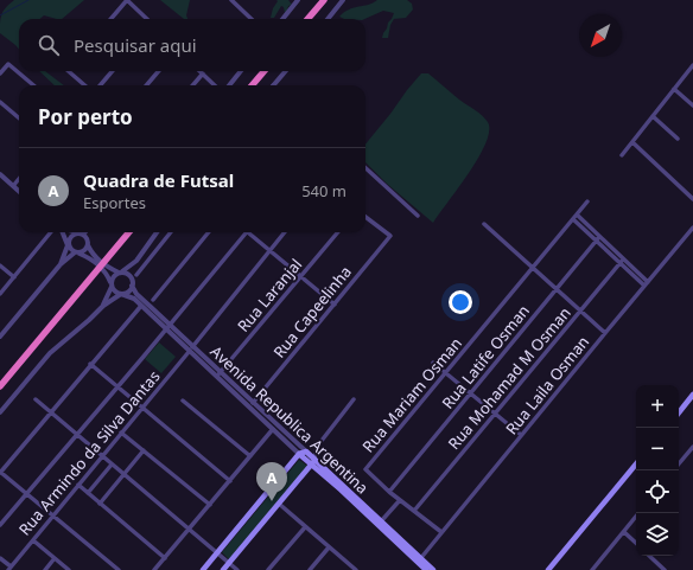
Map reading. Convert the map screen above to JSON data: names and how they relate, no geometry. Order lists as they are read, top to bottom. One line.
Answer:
{"streets":{"main road":["Avenida Republica Argentina"],"street":["Rua Laranjal","Rua Capeelinha","Rua Latife Osman","Rua Mohamad M Osman","Rua Laila Osman","Rua Mariam Osman","Rua Armindo da Silva Dantas"]},"crossings":[["Rua Laranjal","Avenida Republica Argentina"],["Rua Capeelinha","Avenida Republica Argentina"],["Rua Latife Osman","Rua Mariam Osman"],["Rua Laila Osman","Avenida Republica Argentina"],["Avenida Republica Argentina","Rua Armindo da Silva Dantas"]],"north":"bottom left","page":{"search":"Pesquisar aqui","heading":"Por perto","list":[{"mark":"A","name":"Quadra de Futsal","note":"Esportes","value":"540 m"}],"map_buttons":["+","−"],"pins":"A"}}
